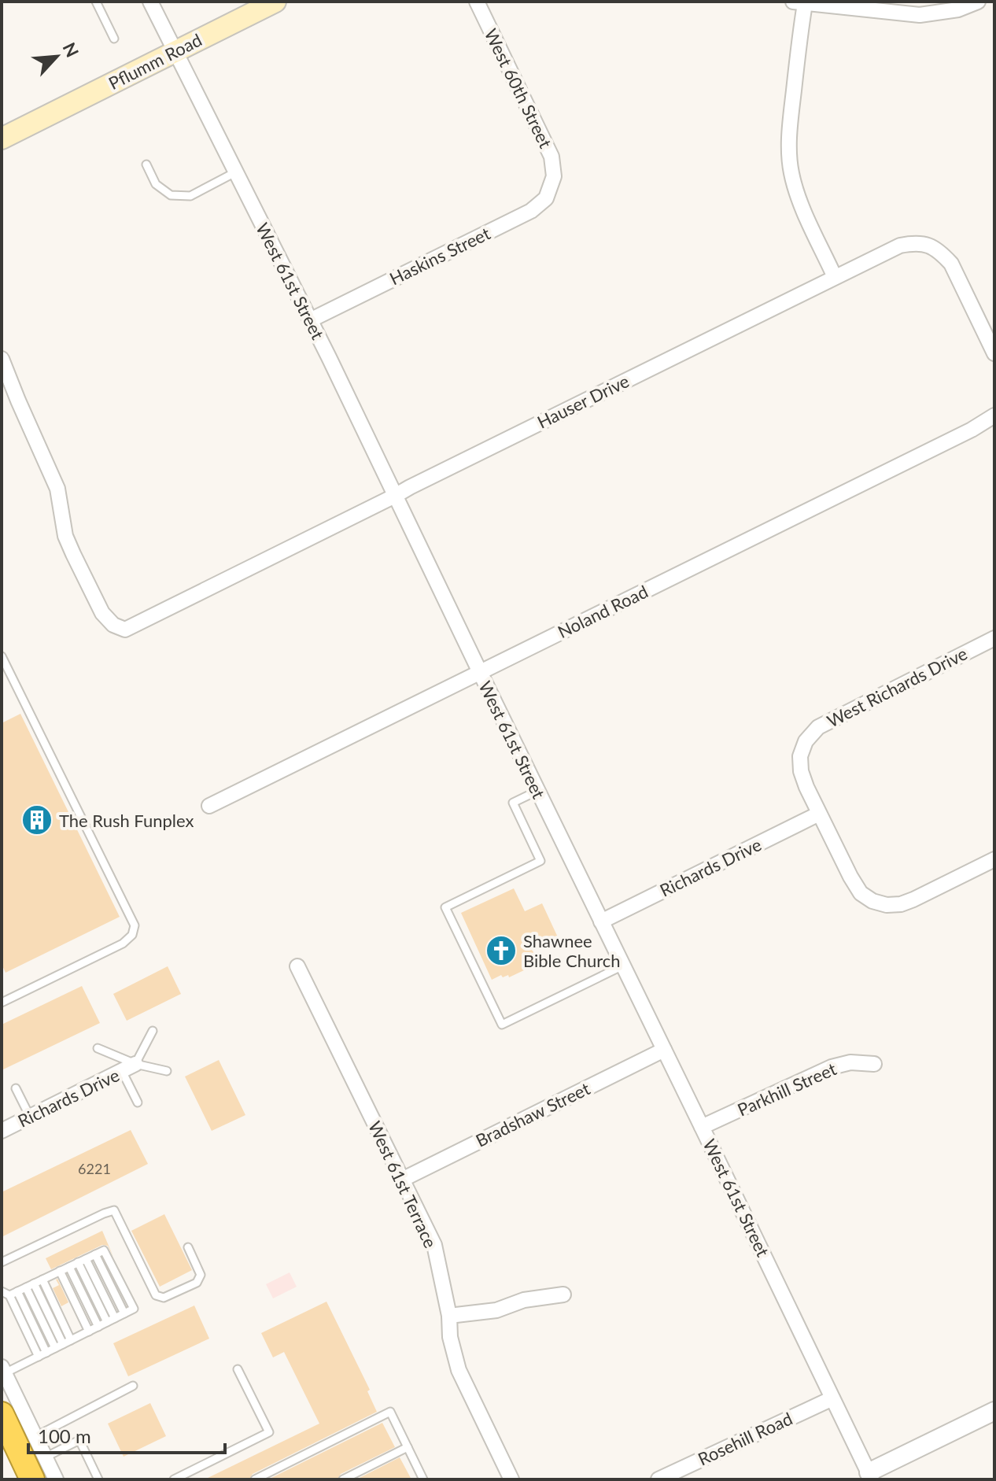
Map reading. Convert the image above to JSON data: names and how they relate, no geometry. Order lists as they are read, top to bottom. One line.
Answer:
{"streets":{"main road":["Pflumm Road"],"street":["West 60th Street","Haskins Street","West 61st Street","Hauser Drive","Noland Road","West Richards Drive","Richards Drive","Parkhill Street","Bradshaw Street","West 61st Terrace","Rosehill Road"]},"crossings":[["Pflumm Road","West 61st Street"],["West 60th Street","Haskins Street"],["Haskins Street","West 61st Street"],["West 61st Street","Hauser Drive"],["West 61st Street","Noland Road"],["West 61st Street","Richards Drive"],["West 61st Street","Parkhill Street"],["West 61st Street","Bradshaw Street"],["West 61st Street","Rosehill Road"],["West Richards Drive","Richards Drive"],["Bradshaw Street","West 61st Terrace"]],"places":{"building":["The Rush Funplex"],"church":["Shawnee Bible Church"]},"house_numbers":["6221"],"scale_bar":"100 m","north":"top right"}
